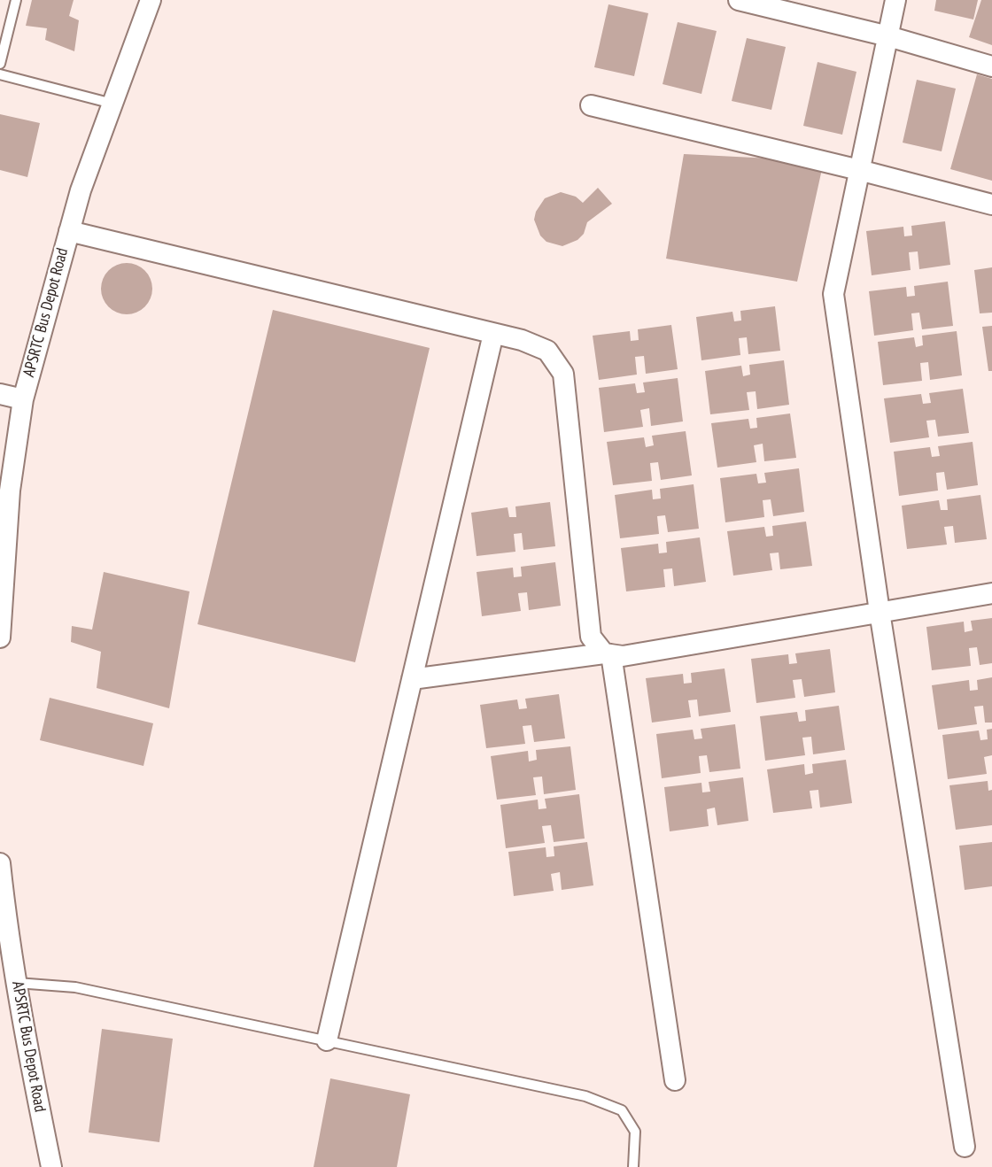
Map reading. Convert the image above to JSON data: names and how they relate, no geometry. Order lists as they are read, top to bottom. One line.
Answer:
{"streets":{"street":["APSRTC Bus Depot Road"]}}
